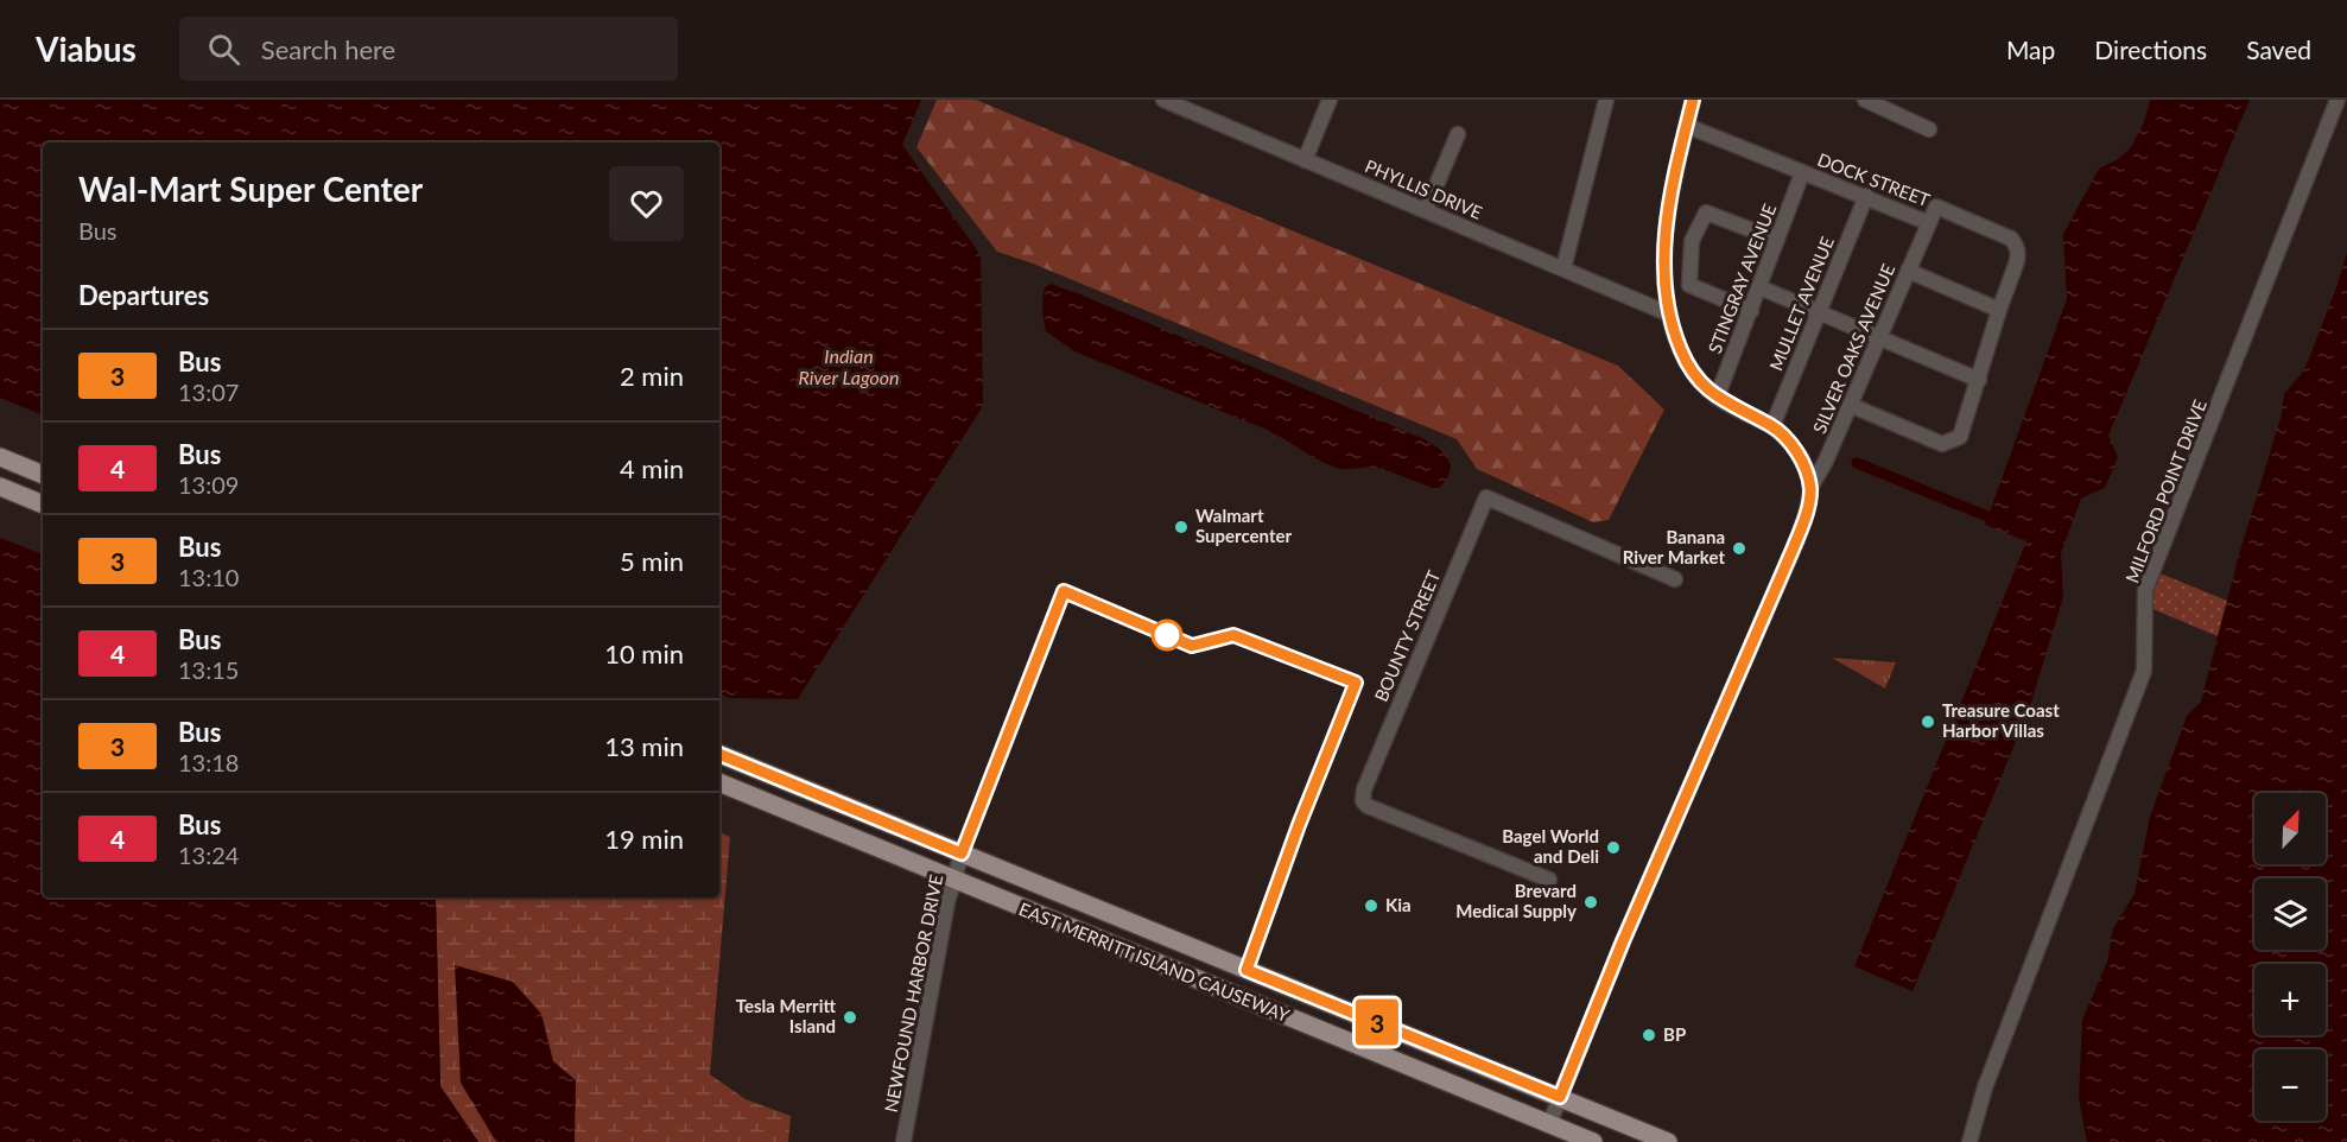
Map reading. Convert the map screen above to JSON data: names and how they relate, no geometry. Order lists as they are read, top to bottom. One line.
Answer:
{"streets":{"main road":["EAST MERRITT ISLAND CAUSEWAY"],"street":["DOCK STREET","PHYLLIS DRIVE","STINGRAY AVENUE","MULLET AVENUE","SILVER OAKS AVENUE","MILFORD POINT DRIVE","BOUNTY STREET","NEWFOUND HARBOR DRIVE"]},"crossings":[["DOCK STREET","STINGRAY AVENUE"],["DOCK STREET","MULLET AVENUE"],["DOCK STREET","SILVER OAKS AVENUE"],["SILVER OAKS AVENUE","EAST MERRITT ISLAND CAUSEWAY"],["EAST MERRITT ISLAND CAUSEWAY","NEWFOUND HARBOR DRIVE"]],"water":["Indian River Lagoon"],"places":["Walmart Supercenter","Banana River Market","Treasure Coast Harbor Villas","Bagel World and Deli","Brevard Medical Supply","Kia","Tesla Merritt Island","BP"],"lines":["bus line 3"],"north":"top right","page":{"header":"Viabus","search":"Search here","nav":["Map","Directions","Saved"],"on_map":"3","heading":[["Wal-Mart Super Center","Bus"],"Departures"],"list":[{"mark":"3","name":"Bus","note":"13:07","value":"2 min"},{"mark":"4","name":"Bus","note":"13:09","value":"4 min"},{"mark":"3","name":"Bus","note":"13:10","value":"5 min"},{"mark":"4","name":"Bus","note":"13:15","value":"10 min"},{"mark":"3","name":"Bus","note":"13:18","value":"13 min"},{"mark":"4","name":"Bus","note":"13:24","value":"19 min"}],"map_buttons":["+","−"]}}
